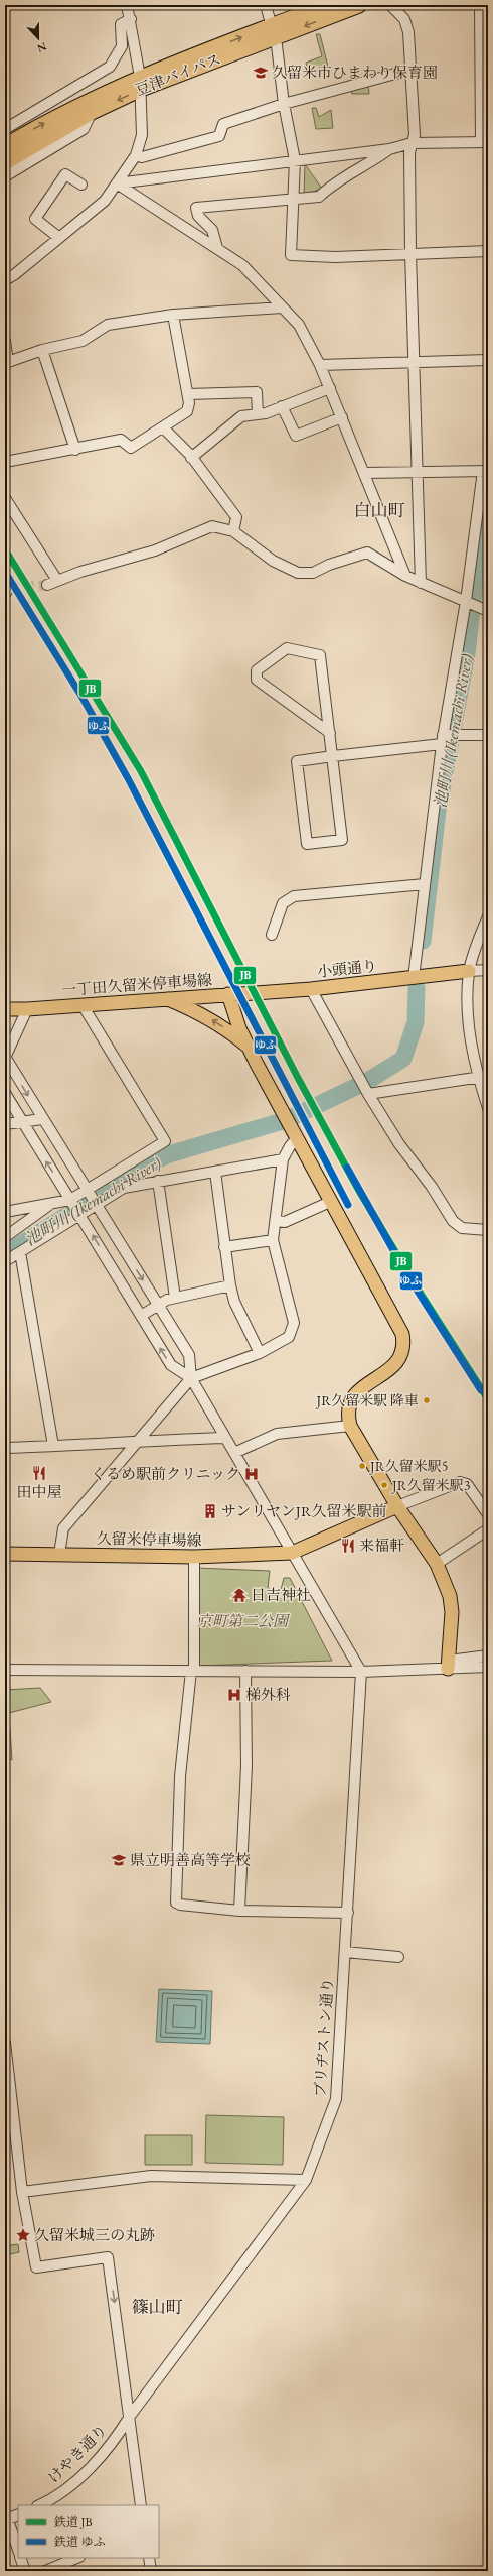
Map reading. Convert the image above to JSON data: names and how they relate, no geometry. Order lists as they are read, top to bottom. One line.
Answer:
{"streets":{"highway":["豆津バイパス"],"main road":["小頭通り","一丁田久留米停車場線","久留米停車場線"],"street":["ブリヂストン通り","けやき通り"]},"crossings":[["小頭通り","一丁田久留米停車場線"],["ブリヂストン通り","けやき通り"]],"districts":["白山町","篠山町"],"water":["池町川 (Ikemachi River)"],"parks":["京町第二公園"],"places":{"school or university":["久留米市ひまわり保育園","県立明善高等学校"],"other":["JR久留米駅 降車","JR久留米駅5","JR久留米駅3"],"restaurant":["田中屋","来福軒"],"hospital":["くるめ駅前クリニック","梯外科"],"building":["サンリヤンJR久留米駅前"],"temple":["日吉神社"],"place":["久留米城三の丸跡"]},"lines":["rail line JB","rail line ゆふ"],"legend":["鉄道 JB","鉄道 ゆふ"],"north":"bottom"}
